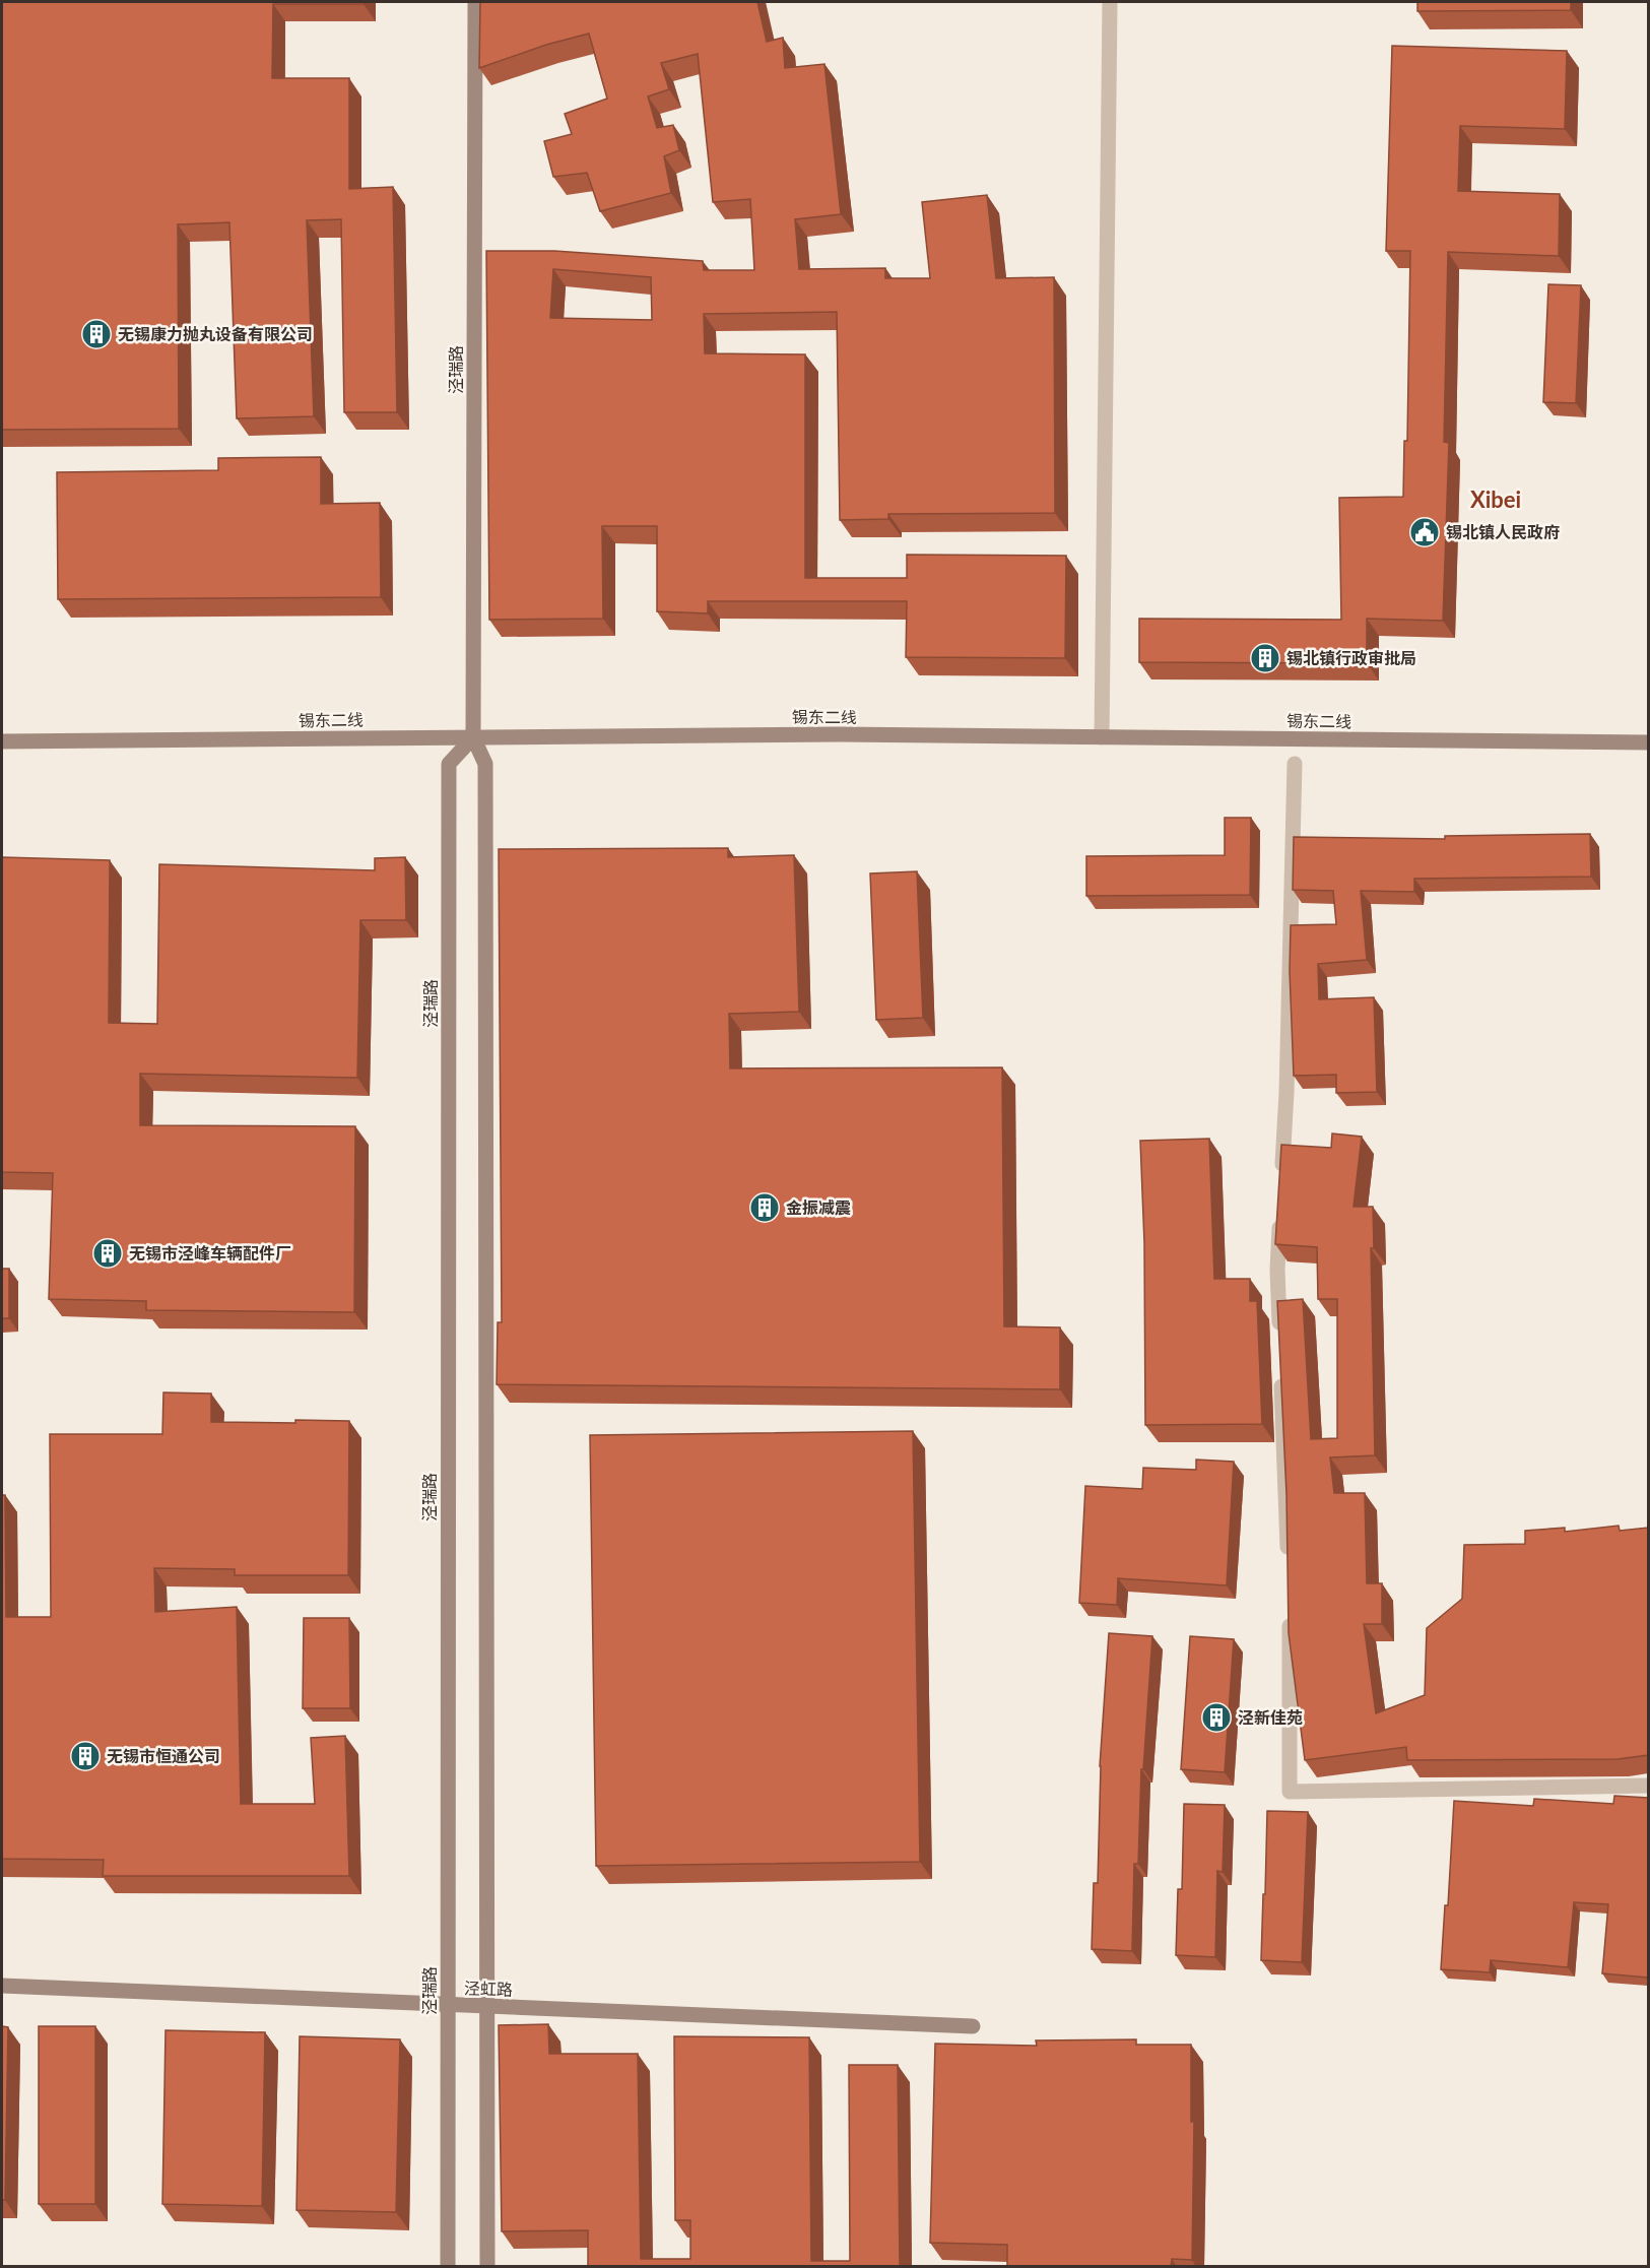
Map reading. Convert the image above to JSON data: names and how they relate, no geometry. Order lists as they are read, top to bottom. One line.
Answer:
{"streets":{"street":["泾瑞路","锡东二线","泾虹路"]},"crossings":[["泾瑞路","锡东二线"],["泾瑞路","泾虹路"]],"districts":["Xibei"],"places":{"building":["无锡康力抛丸设备有限公司","锡北镇行政审批局","金振减震","无锡市泾峰车辆配件厂","泾新佳苑","无锡市恒通公司"],"public building":["锡北镇人民政府"]}}
